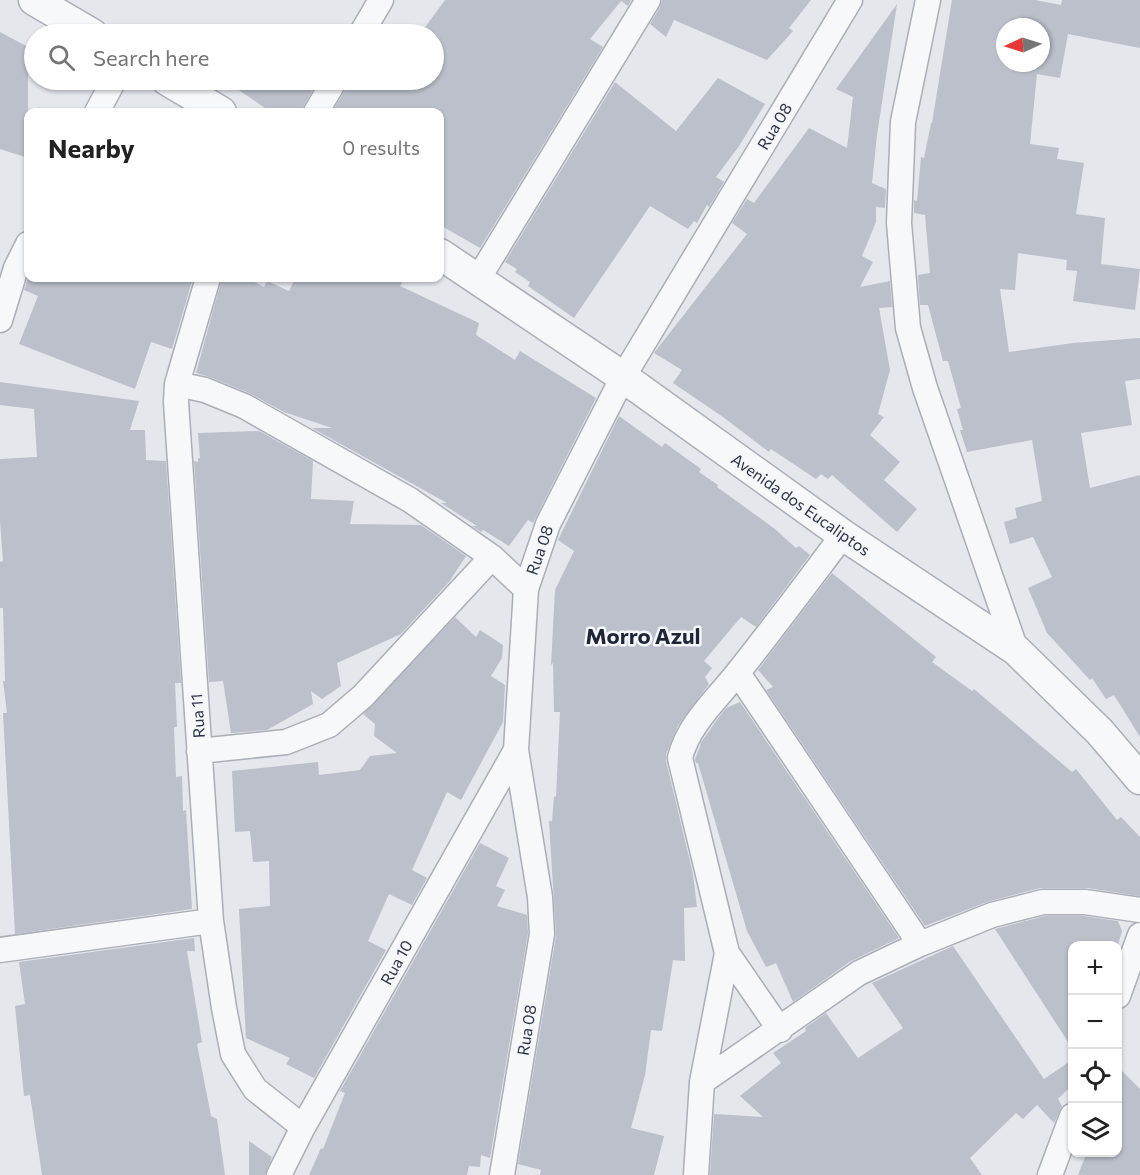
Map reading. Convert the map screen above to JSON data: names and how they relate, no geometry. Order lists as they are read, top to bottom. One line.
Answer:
{"streets":{"street":["Rua 08","Avenida dos Eucaliptos","Rua 11","Rua 10"]},"crossings":[["Rua 08","Avenida dos Eucaliptos"],["Rua 08","Rua 10"],["Rua 11","Rua 10"]],"districts":["Morro Azul"],"north":"left","page":{"search":"Search here","heading":["Nearby","0 results"],"map_buttons":["+","−"]}}
